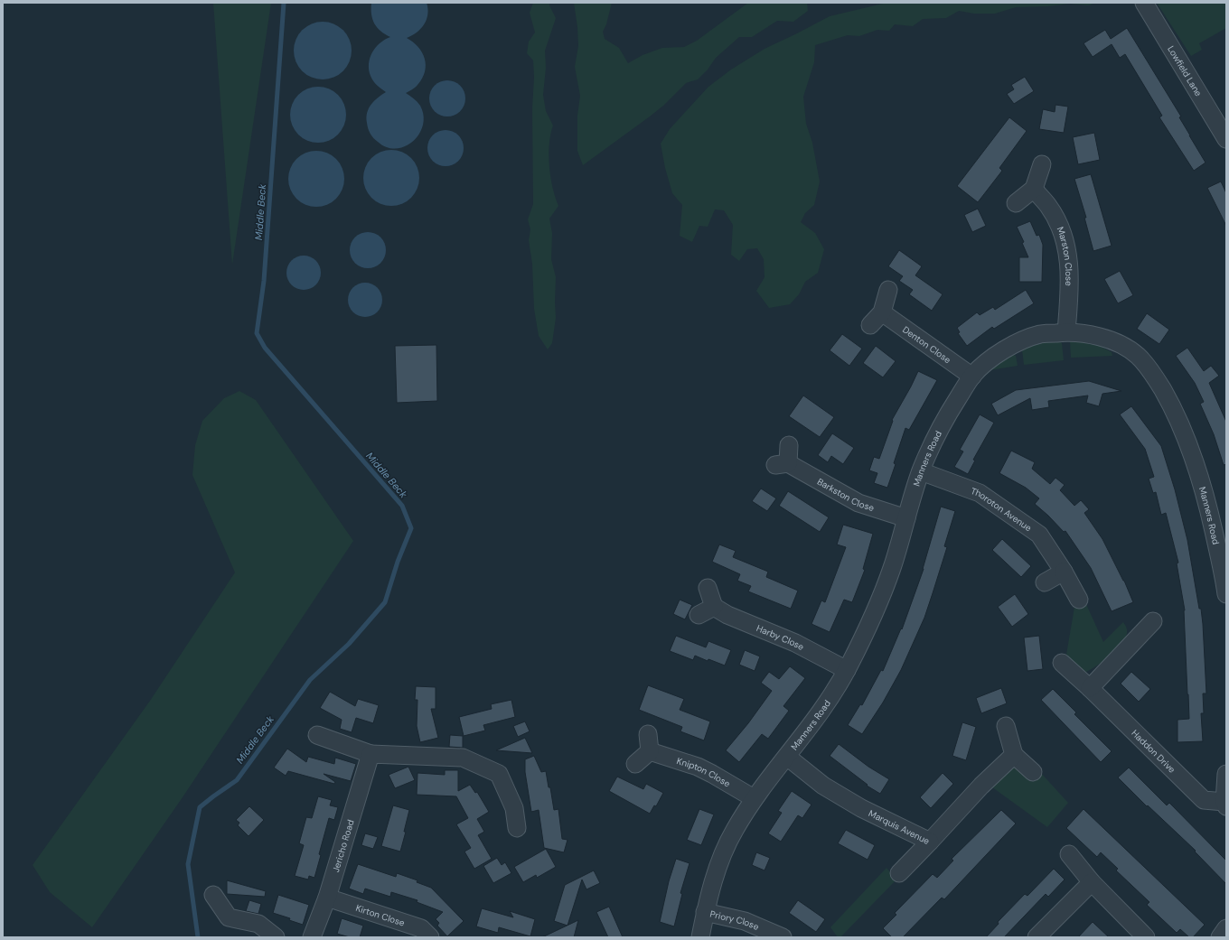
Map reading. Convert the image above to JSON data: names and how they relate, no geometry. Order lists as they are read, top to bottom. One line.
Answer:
{"streets":{"street":["Lowfield Lane","Marston Close","Denton Close","Manners Road","Barkston Close","Thoroton Avenue","Harby Close","Haddon Drive","Knipton Close","Marquis Avenue","Jericho Road","Kirton Close","Priory Close"]},"crossings":[["Marston Close","Manners Road"],["Denton Close","Manners Road"],["Manners Road","Barkston Close"],["Manners Road","Thoroton Avenue"],["Manners Road","Harby Close"],["Manners Road","Knipton Close"],["Manners Road","Marquis Avenue"],["Manners Road","Priory Close"],["Jericho Road","Kirton Close"]],"water":["Middle Beck"]}
